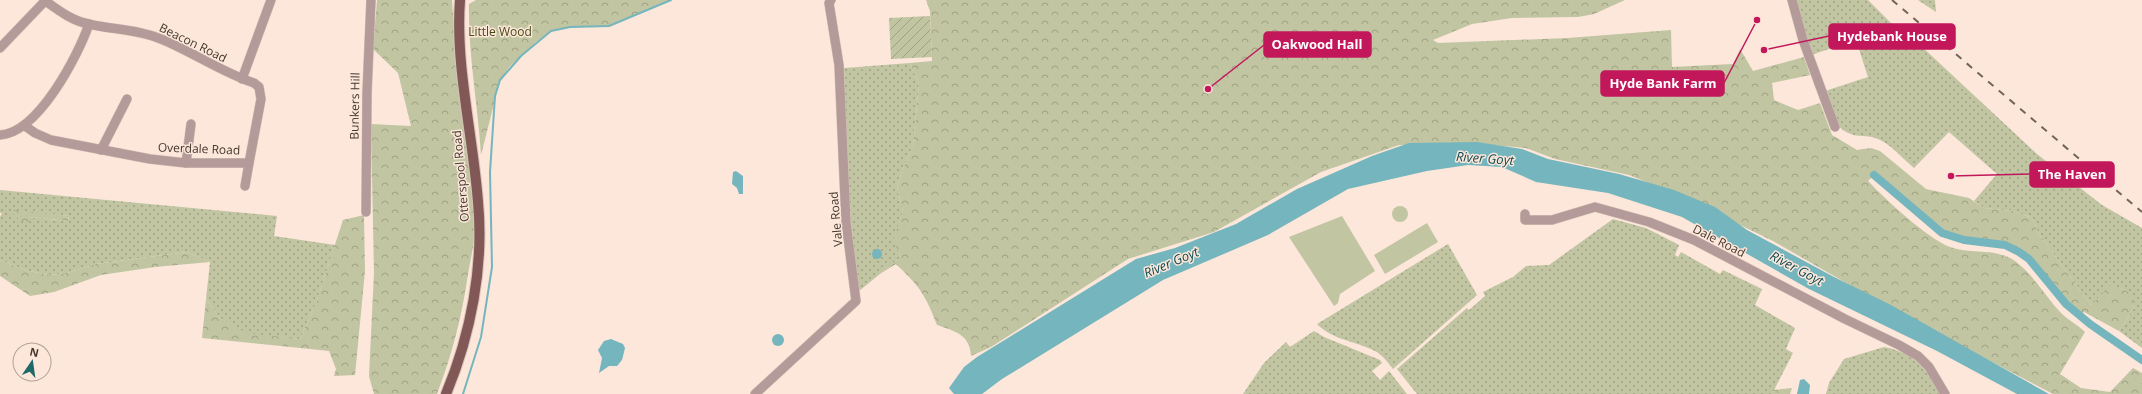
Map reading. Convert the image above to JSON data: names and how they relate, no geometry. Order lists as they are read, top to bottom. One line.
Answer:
{"streets":{"main road":["Otterspool Road"],"street":["Beacon Road","Bunkers Hill","Overdale Road","Vale Road","Dale Road"]},"crossings":[["Beacon Road","Overdale Road"]],"water":["River Goyt"],"parks":["Little Wood"],"places":["Hyde Bank Farm","Hydebank House","Oakwood Hall","The Haven"],"north":"top"}
